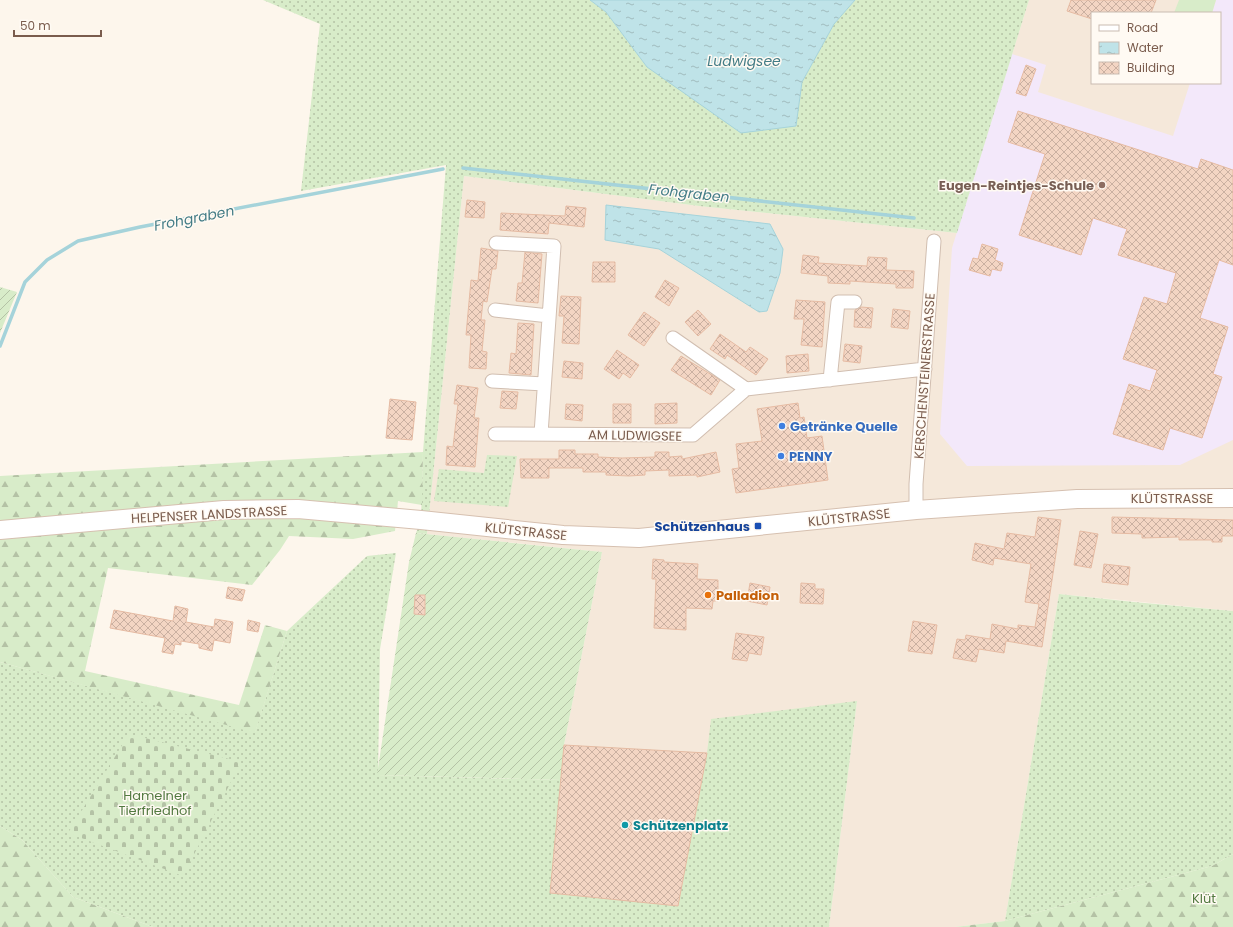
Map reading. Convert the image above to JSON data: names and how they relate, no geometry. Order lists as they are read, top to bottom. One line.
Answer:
{"streets":{"main road":["KLÜTSTRASSE","HELPENSER LANDSTRASSE"],"street":["KERSCHENSTEINERSTRASSE","AM LUDWIGSEE"]},"crossings":[["KERSCHENSTEINERSTRASSE","KLÜTSTRASSE"],["KLÜTSTRASSE","HELPENSER LANDSTRASSE"]],"water":["Ludwigsee","Frohgraben"],"parks":["Hamelner Tierfriedhof","Klüt"],"places":{"other":["Eugen-Reintjes-Schule","Getränke Quelle","PENNY","Palladion","Schützenplatz"],"transit":["Schützenhaus"]},"legend":["Road","Water","Building"],"scale_bar":"50 m"}
